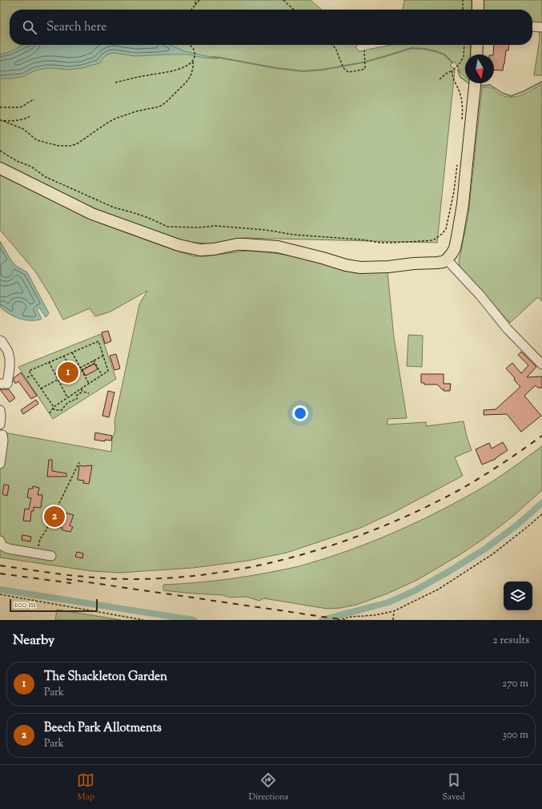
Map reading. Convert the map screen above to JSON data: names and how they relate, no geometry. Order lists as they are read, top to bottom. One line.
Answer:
{"scale_bar":"100 m","north":"bottom","page":{"search":"Search here","pins":["1","2"],"scale":"100 m","heading":["Nearby","2 results"],"list":[{"mark":"1","name":"The Shackleton Garden","note":"Park","value":"270 m"},{"mark":"2","name":"Beech Park Allotments","note":"Park","value":"300 m"}],"nav":["Map","Directions","Saved"]}}
